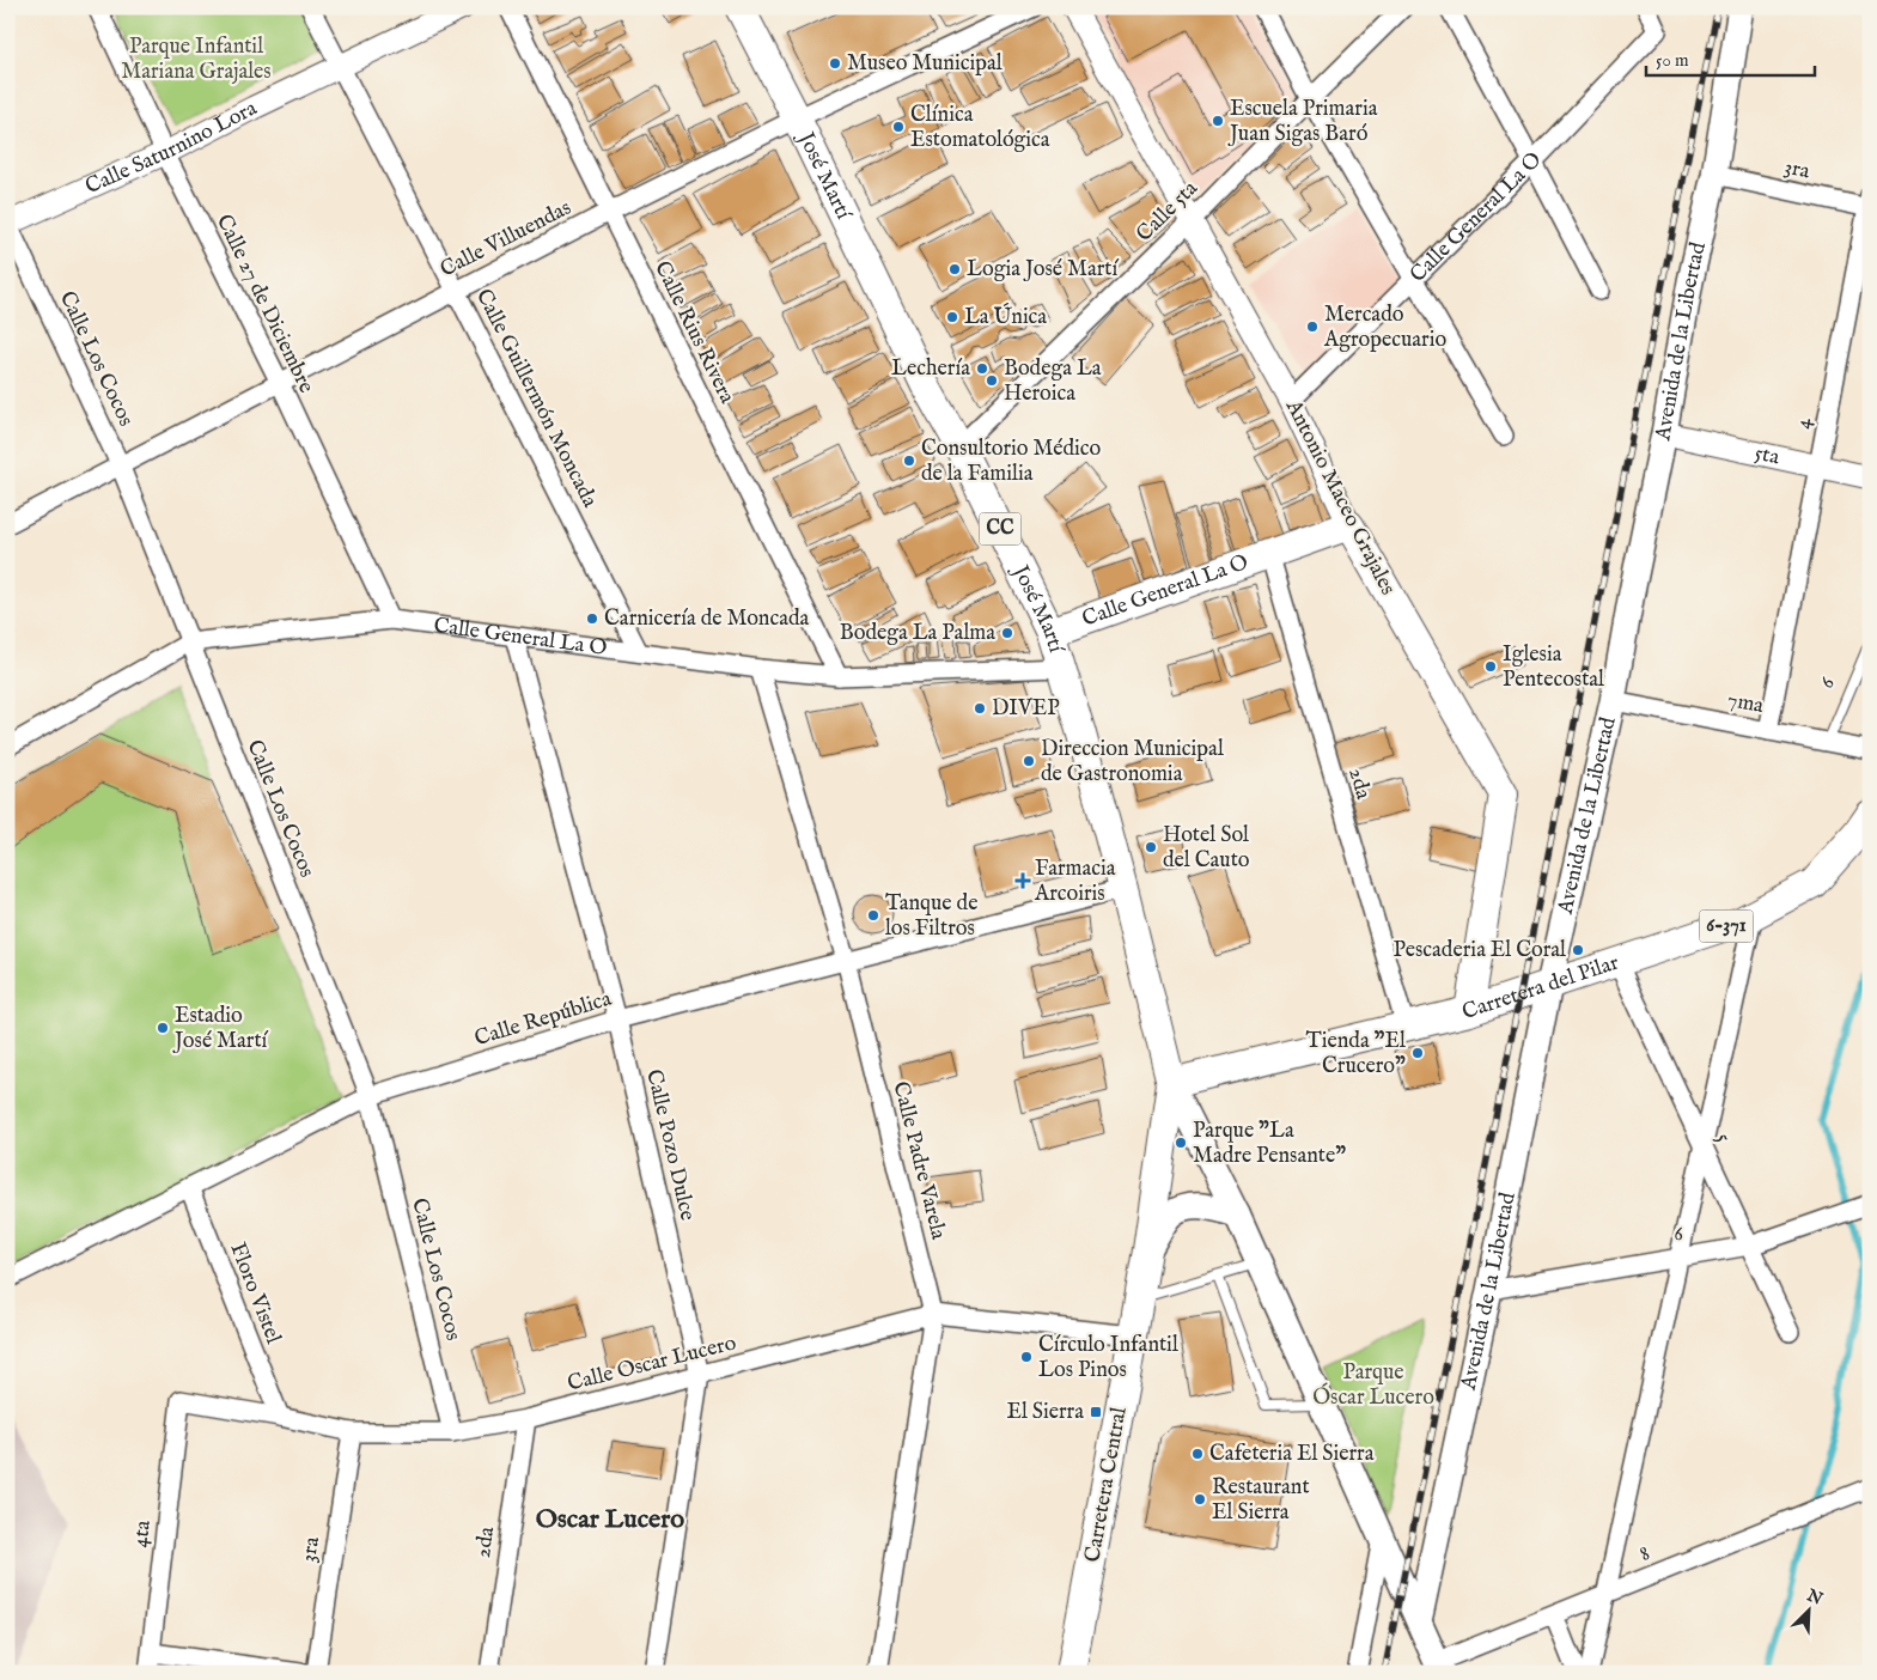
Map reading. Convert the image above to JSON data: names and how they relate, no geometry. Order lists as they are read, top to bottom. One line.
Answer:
{"streets":{"main road":["José Martí","Calle General La O","Avenida de la Libertad","Antonio Maceo Grajales","CC","6-371","Carretera del Pilar","Carretera Central"],"street":["Calle Saturnino Lora","3ra","Calle 5ta","Calle Villuendas","Calle 27 de Diciembre","Calle Rius Rivera","Calle Los Cocos","Calle Guillermón Moncada","4","5ta","6","7ma","2da","Calle República","5","Calle Pozo Dulce","Calle Padre Varela","Floro Vistel","Calle Oscar Lucero","4ta","8"]},"crossings":[["Calle Saturnino Lora","Calle 27 de Diciembre"],["Calle Saturnino Lora","Calle Los Cocos"],["Calle Saturnino Lora","Calle Guillermón Moncada"],["3ra","Avenida de la Libertad"],["3ra","4"],["3ra","Calle Oscar Lucero"],["José Martí","Calle 5ta"],["José Martí","Calle General La O"],["José Martí","Calle Villuendas"],["José Martí","Carretera del Pilar"],["José Martí","Calle República"],["José Martí","Carretera Central"],["Calle 5ta","Antonio Maceo Grajales"],["Calle General La O","Calle 27 de Diciembre"],["Calle General La O","Calle Rius Rivera"],["Calle General La O","Calle Los Cocos"],["Calle General La O","Calle Guillermón Moncada"],["Calle General La O","Antonio Maceo Grajales"],["Calle General La O","2da"],["Calle General La O","Calle Pozo Dulce"],["Calle General La O","Calle Padre Varela"],["Calle Villuendas","Calle 27 de Diciembre"],["Calle Villuendas","Calle Rius Rivera"],["Calle Villuendas","Calle Los Cocos"],["Calle Villuendas","Calle Guillermón Moncada"],["Avenida de la Libertad","5ta"],["Avenida de la Libertad","6"],["Avenida de la Libertad","7ma"],["Avenida de la Libertad","Carretera del Pilar"],["Calle Los Cocos","Calle República"],["Calle Los Cocos","Calle Oscar Lucero"],["4","5ta"],["4","7ma"],["Antonio Maceo Grajales","Carretera del Pilar"],["6","7ma"],["6","5"],["2da","Carretera del Pilar"],["2da","Calle Oscar Lucero"],["Carretera del Pilar","5"],["Carretera del Pilar","Carretera Central"],["Calle República","Calle Pozo Dulce"],["Calle República","Calle Padre Varela"],["Calle República","Floro Vistel"],["Calle Pozo Dulce","Calle Oscar Lucero"],["Calle Padre Varela","Calle Oscar Lucero"],["Floro Vistel","Calle Oscar Lucero"],["Calle Oscar Lucero","Carretera Central"],["Calle Oscar Lucero","4ta"]],"districts":["Oscar Lucero"],"parks":["Parque Infantil Mariana Grajales","Parque Óscar Lucero"],"places":{"other":["Museo Municipal","Escuela Primaria Juan Sigas Baró","Clínica Estomatológica","Logia José Martí","La Única","Mercado Agropecuario","Lechería","Bodega La Heroica","Consultorio Médico de la Familia","Carnicería de Moncada","Bodega La Palma","Iglesia Pentecostal","DIVEP","Direccion Municipal de Gastronomia","Hotel Sol del Cauto","Tanque de los Filtros","Pescaderia El Coral","Estadio José Martí","Tienda \"El Crucero\"","Parque \"La Madre Pensante\"","Círculo Infantil Los Pinos","Cafeteria El Sierra","Restaurant El Sierra"],"health":["Farmacia Arcoiris"],"transit":["El Sierra"]},"scale_bar":"50 m","north":"top right"}
